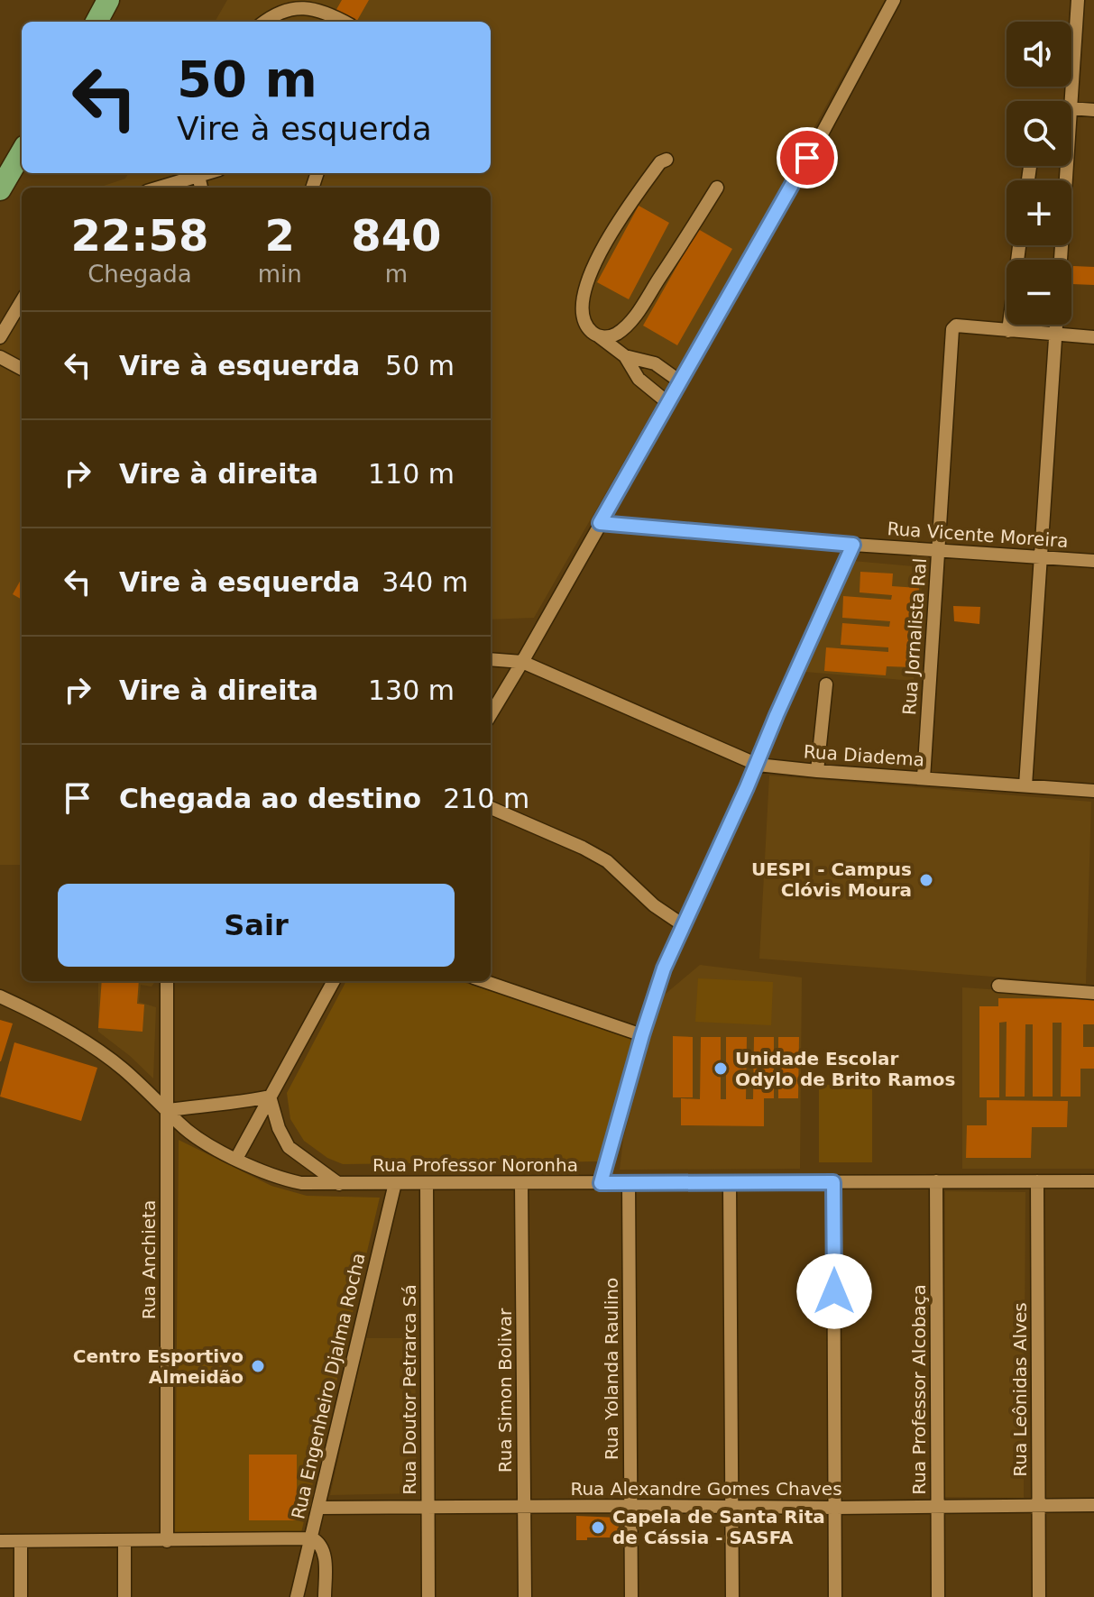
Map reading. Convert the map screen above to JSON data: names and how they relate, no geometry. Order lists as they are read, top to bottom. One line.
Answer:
{"streets":{"street":["Rua Vicente Moreira","Rua Jornalista Ral","Rua Diadema","Rua Professor Noronha","Rua Anchieta","Rua Yolanda Raulino","Rua Engenheiro Djalma Rocha","Rua Doutor Petrarca Sá","Rua Professor Alcobaça","Rua Leônidas Alves","Rua Simon Bolivar","Rua Alexandre Gomes Chaves"]},"crossings":[["Rua Vicente Moreira","Rua Jornalista Ral"],["Rua Jornalista Ral","Rua Diadema"],["Rua Professor Noronha","Rua Anchieta"],["Rua Professor Noronha","Rua Yolanda Raulino"],["Rua Professor Noronha","Rua Engenheiro Djalma Rocha"],["Rua Professor Noronha","Rua Doutor Petrarca Sá"],["Rua Professor Noronha","Rua Professor Alcobaça"],["Rua Professor Noronha","Rua Leônidas Alves"],["Rua Professor Noronha","Rua Simon Bolivar"],["Rua Yolanda Raulino","Rua Alexandre Gomes Chaves"],["Rua Engenheiro Djalma Rocha","Rua Alexandre Gomes Chaves"],["Rua Doutor Petrarca Sá","Rua Alexandre Gomes Chaves"],["Rua Professor Alcobaça","Rua Alexandre Gomes Chaves"],["Rua Leônidas Alves","Rua Alexandre Gomes Chaves"],["Rua Simon Bolivar","Rua Alexandre Gomes Chaves"]],"places":["UESPI - Campus Clóvis Moura","Unidade Escolar Odylo de Brito Ramos","Centro Esportivo Almeidão","Capela de Santa Rita de Cássia - SASFA"],"page":{"map_buttons":["+","−"],"turn":["50 m","Vire à esquerda"],"eta":["22:58","Chegada","2","min","840","m"],"list":[{"name":"Vire à esquerda","value":"50 m"},{"name":"Vire à direita","value":"110 m"},{"name":"Vire à esquerda","value":"340 m"},{"name":"Vire à direita","value":"130 m"},{"name":"Chegada ao destino","value":"210 m"}],"buttons":"Sair"}}
